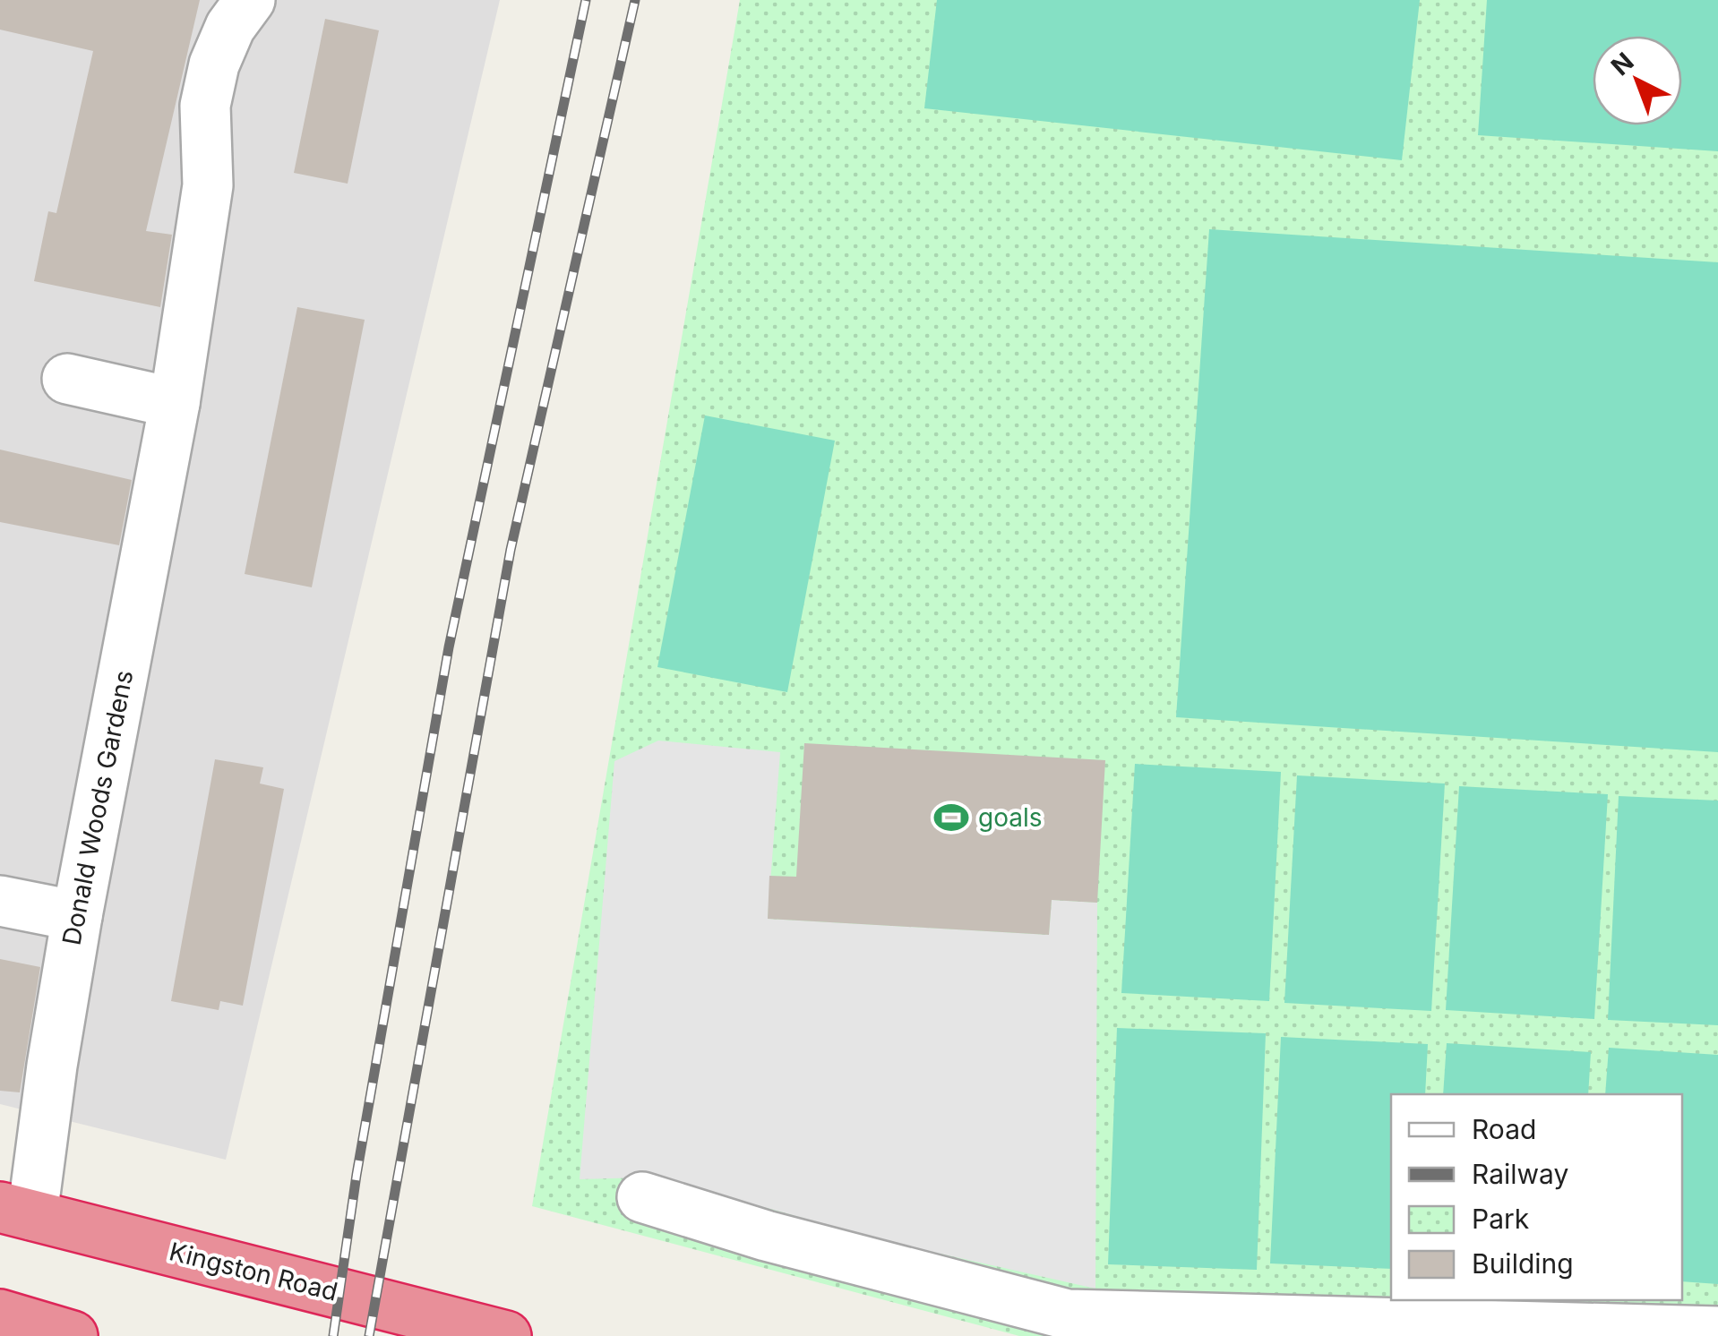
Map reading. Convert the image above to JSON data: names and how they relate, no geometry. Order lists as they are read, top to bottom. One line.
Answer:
{"streets":{"highway":["Kingston Road"],"street":["Donald Woods Gardens"]},"crossings":[["Donald Woods Gardens","Kingston Road"]],"places":{"sports":["goals"]},"legend":["Road","Railway","Park","Building"],"north":"top left"}
